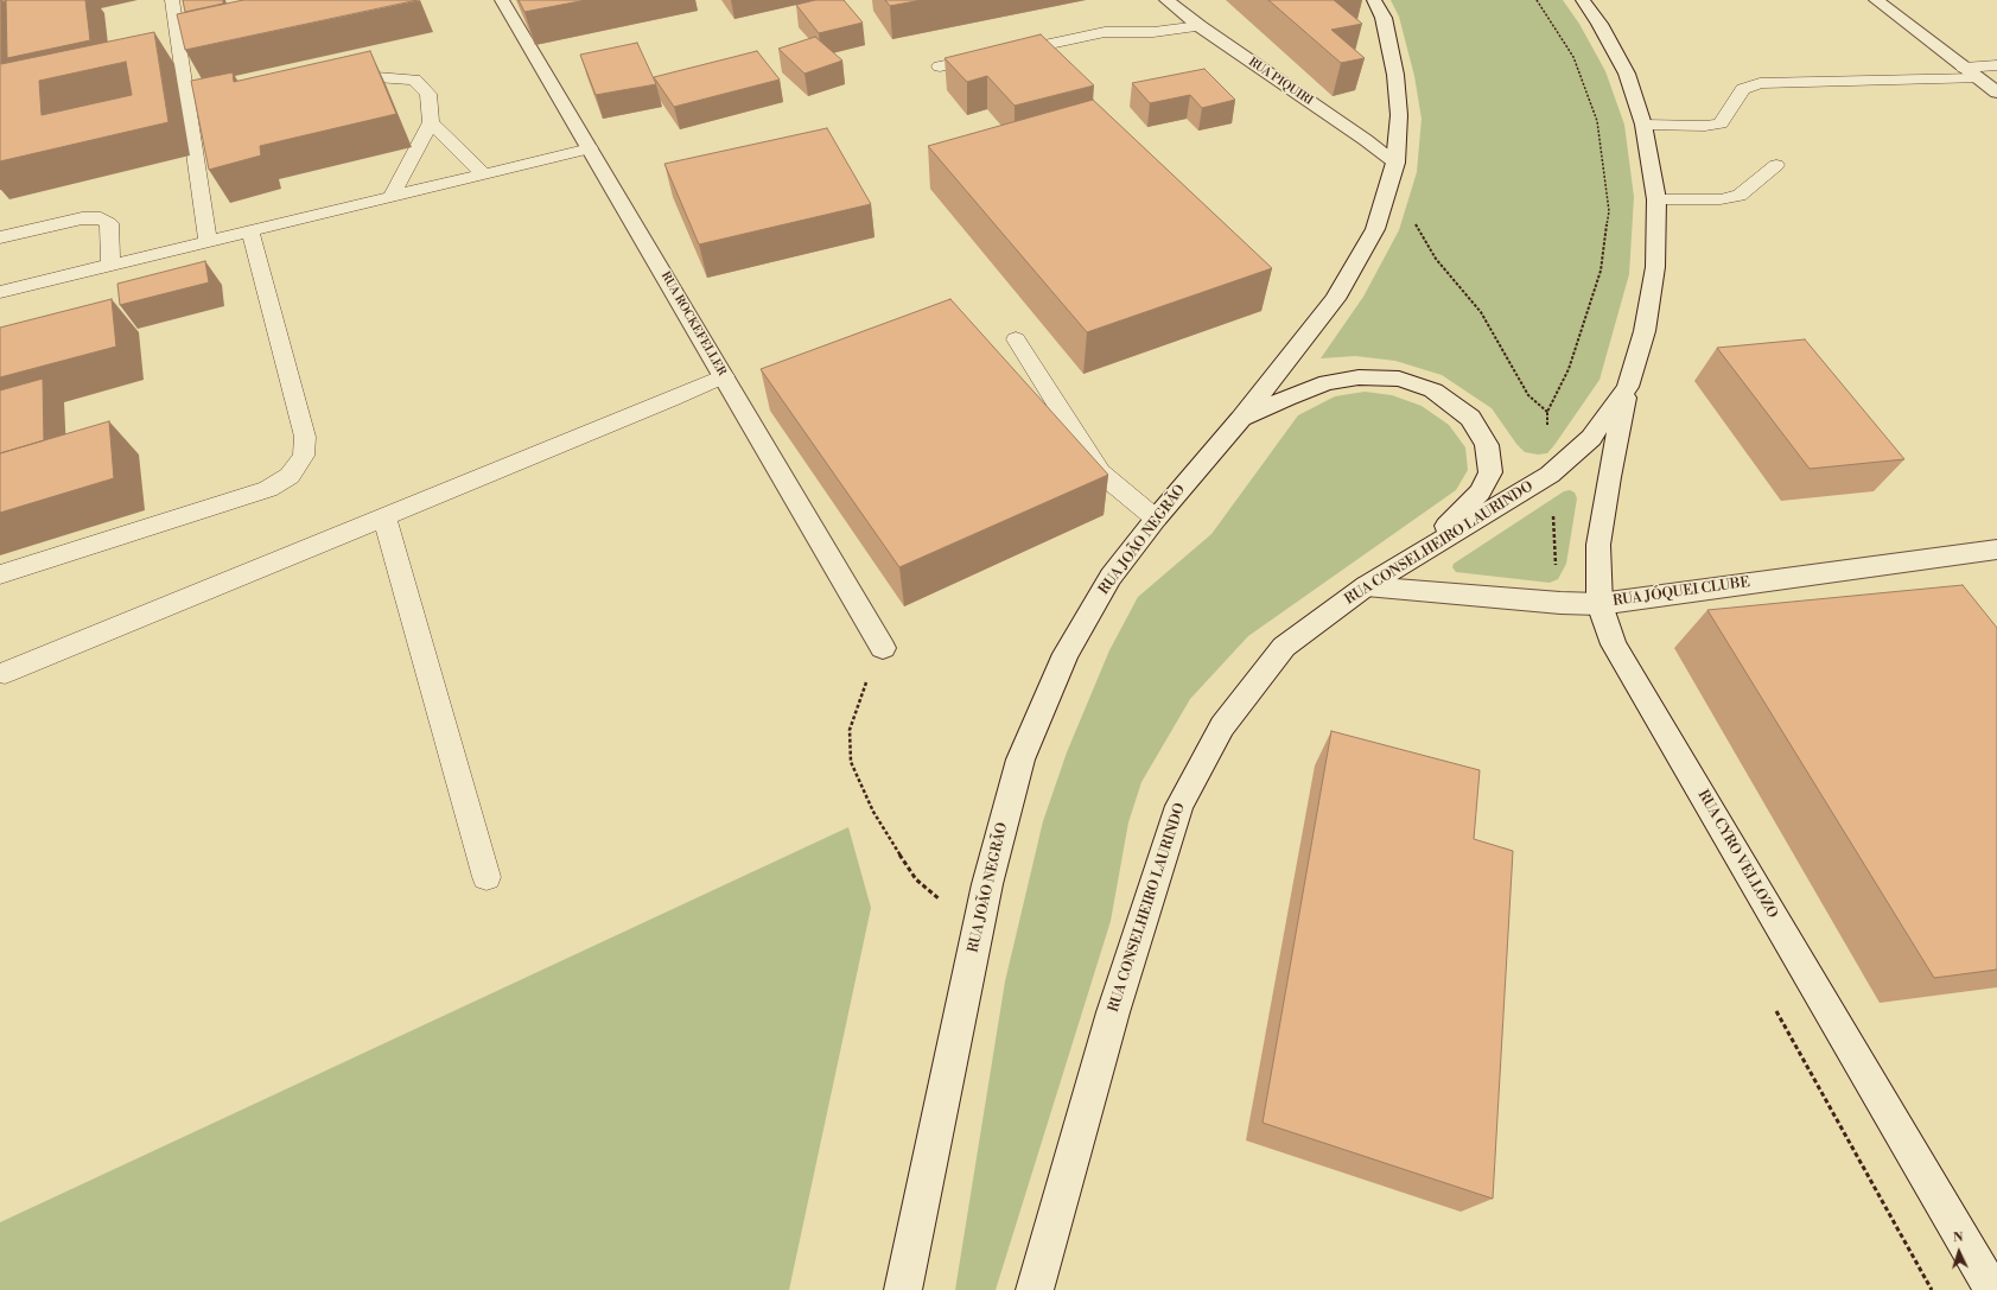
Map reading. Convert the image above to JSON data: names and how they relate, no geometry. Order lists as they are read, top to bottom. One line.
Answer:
{"streets":{"main road":["RUA PIQUIRI","RUA ROCKEFELLER","RUA JOÃO NEGRÃO","RUA CONSELHEIRO LAURINDO","RUA JÓQUEI CLUBE","RUA CYRO VELLOZO"]},"crossings":[["RUA PIQUIRI","RUA JOÃO NEGRÃO"],["RUA CONSELHEIRO LAURINDO","RUA JÓQUEI CLUBE"],["RUA CONSELHEIRO LAURINDO","RUA CYRO VELLOZO"],["RUA JÓQUEI CLUBE","RUA CYRO VELLOZO"]],"north":"top"}
